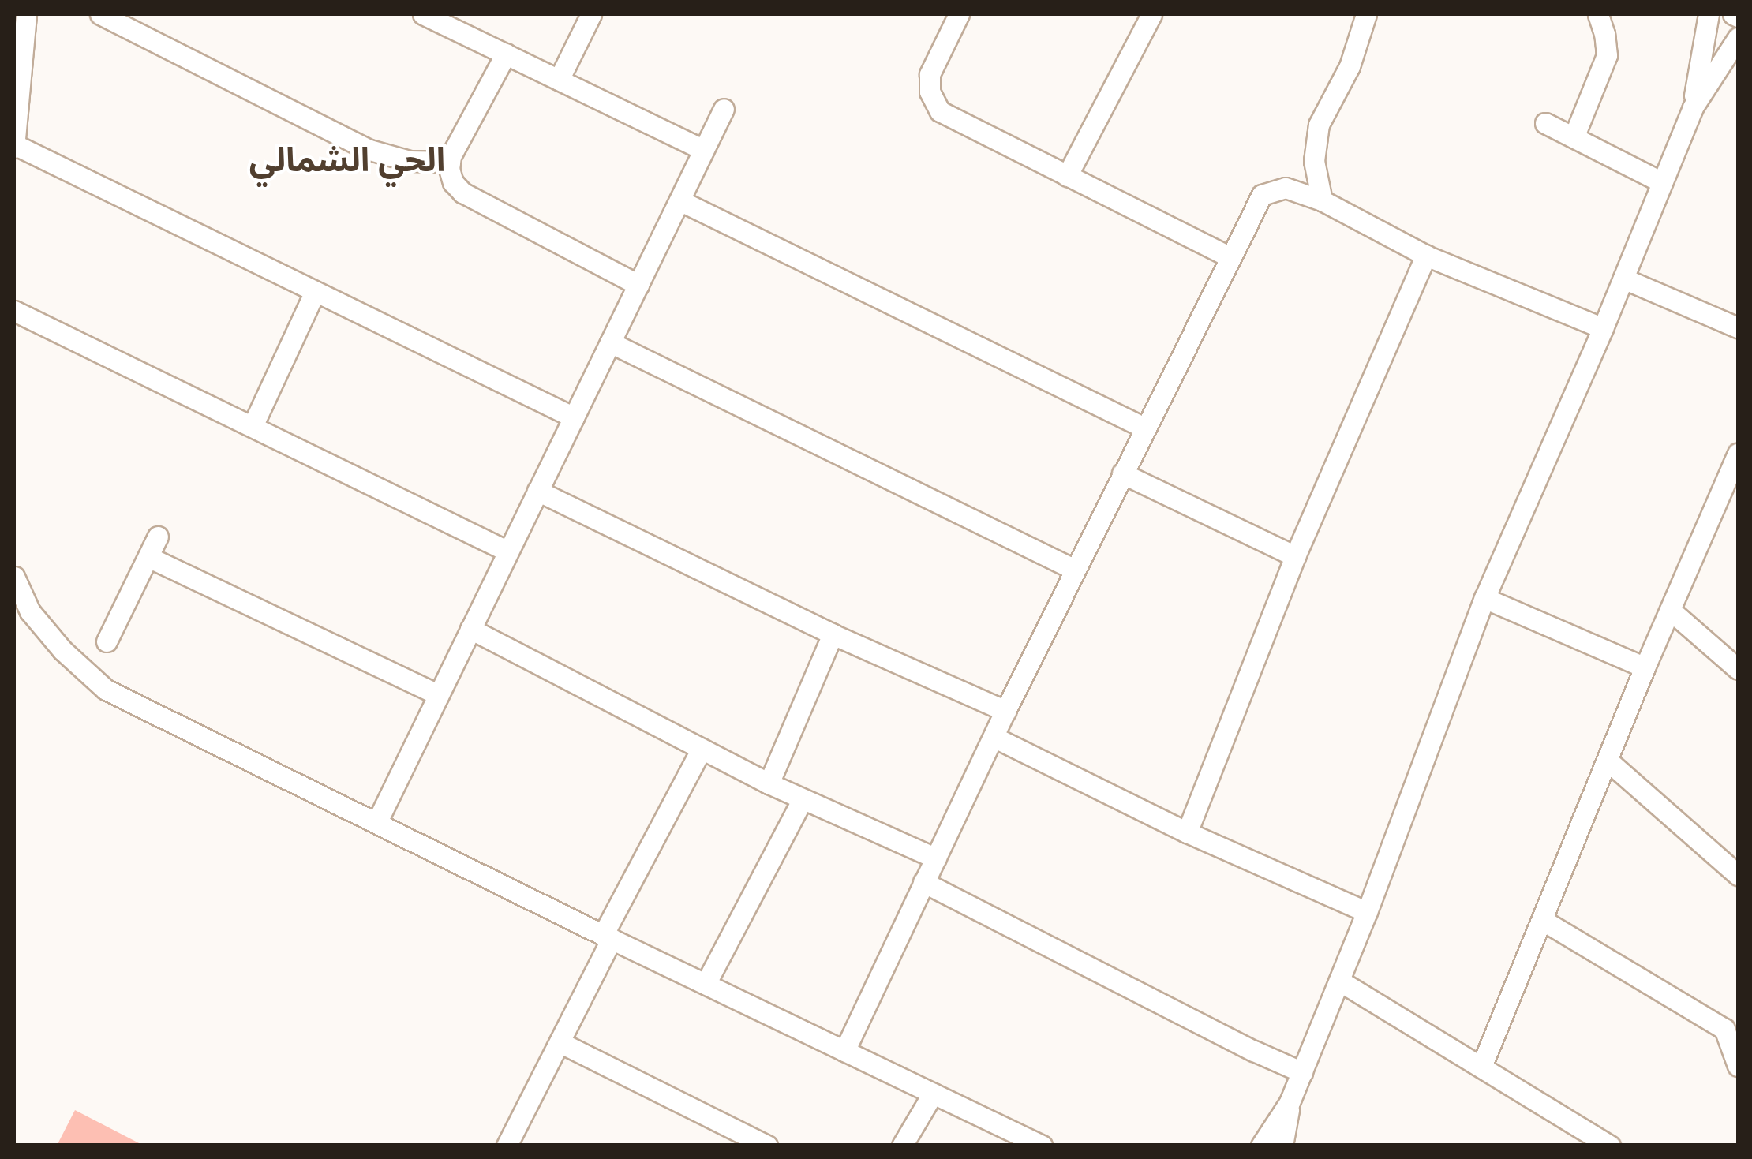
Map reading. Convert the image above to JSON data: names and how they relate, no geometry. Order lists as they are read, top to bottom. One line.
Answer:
{"districts":["الحي الشمالي"]}
